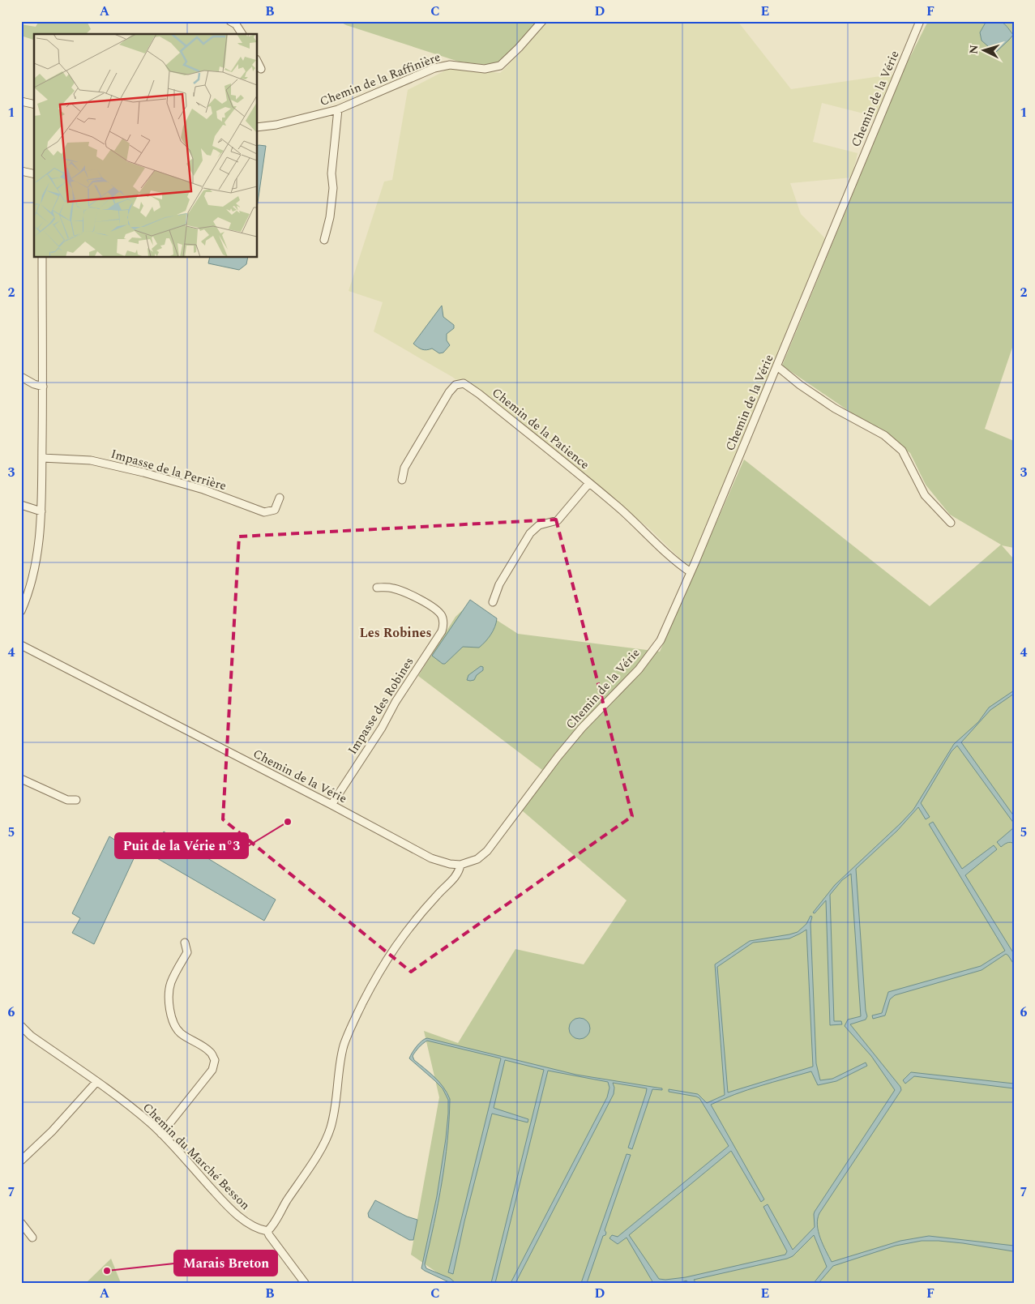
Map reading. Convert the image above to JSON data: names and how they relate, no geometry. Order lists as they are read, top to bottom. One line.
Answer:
{"streets":{"street":["Chemin de la Raffinière","Chemin de la Vérie","Chemin de la Patience","Impasse de la Perrière","Impasse des Robines","Chemin du Marché Besson"]},"crossings":[["Chemin de la Vérie","Chemin de la Patience"],["Chemin de la Vérie","Impasse des Robines"]],"districts":["Les Robines"],"places":["Puit de la Vérie n°3","Marais Breton"],"north":"left","grid":{"columns":["A","B","C","D","E","F"],"rows":["1","2","3","4","5","6","7"]}}
